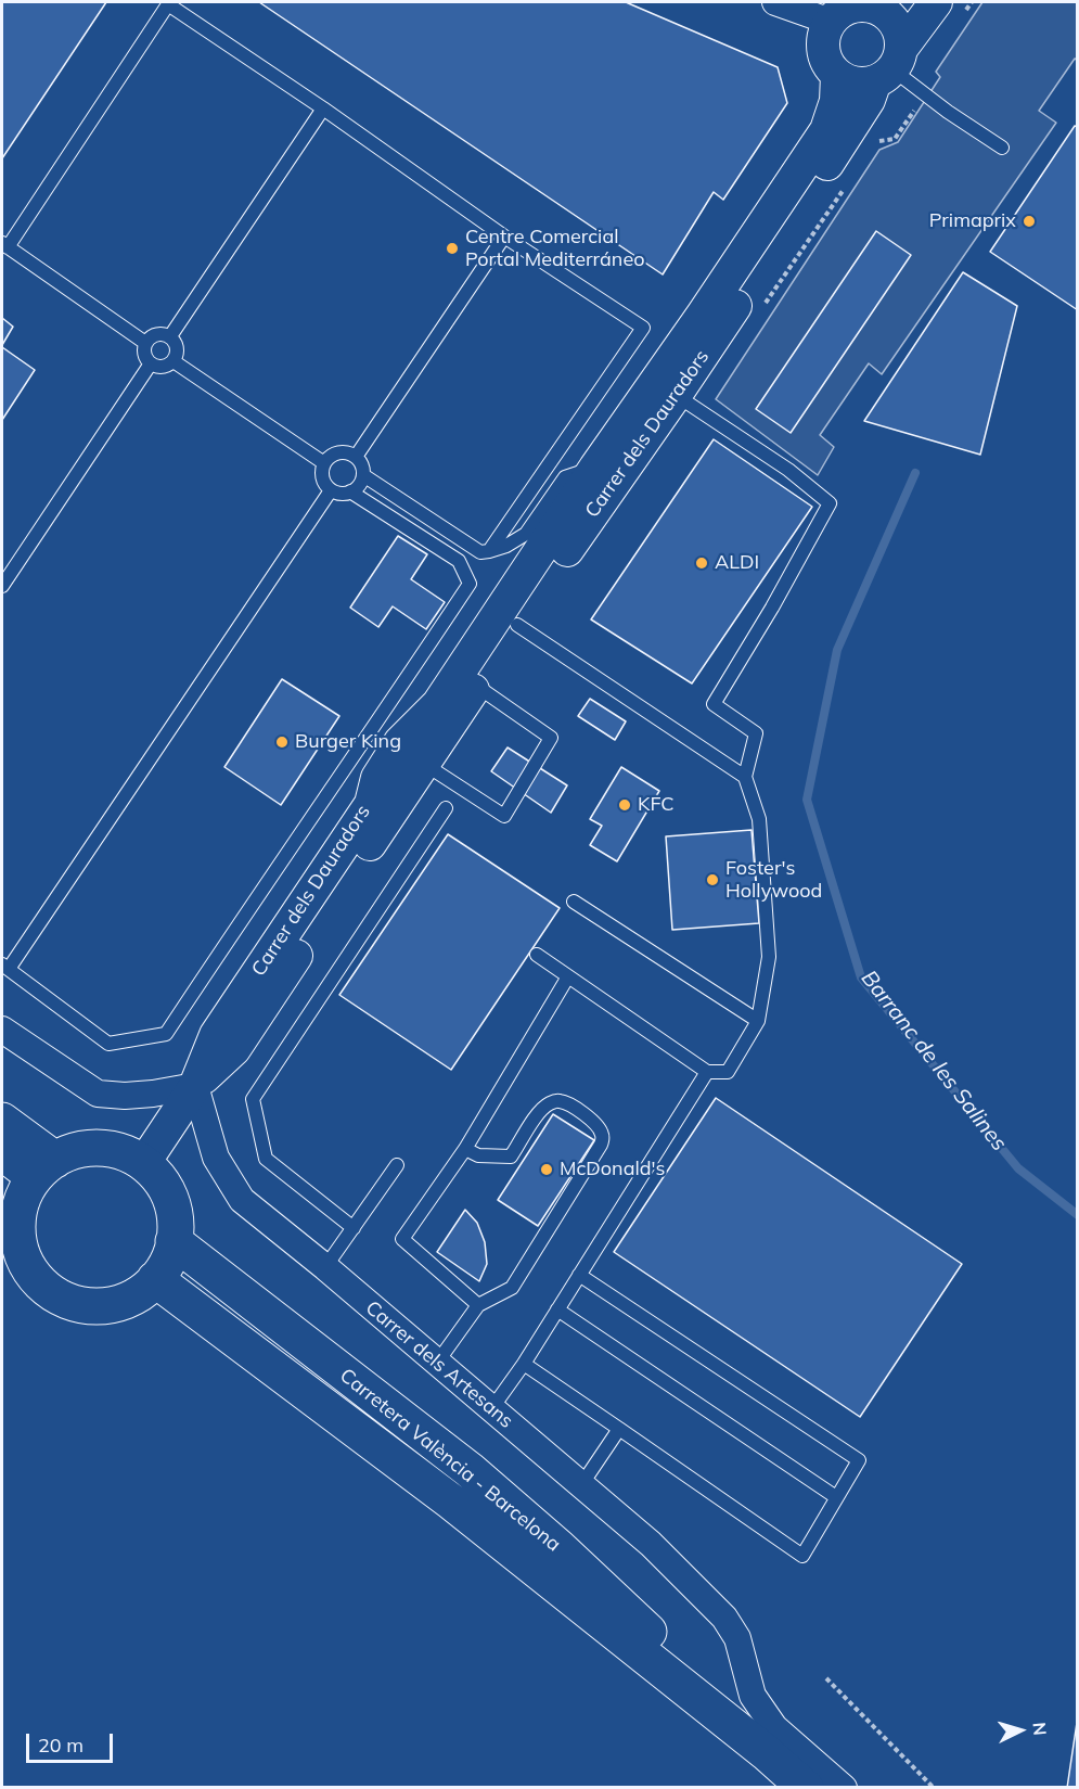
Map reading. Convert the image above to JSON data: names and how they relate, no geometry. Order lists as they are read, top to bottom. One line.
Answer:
{"streets":{"main road":["Carretera València - Barcelona"],"street":["Carrer dels Dauradors","Carrer dels Artesans"]},"crossings":[["Carrer dels Dauradors","Carrer dels Artesans"],["Carrer dels Dauradors","Carretera València - Barcelona"]],"water":["Barranc de les Salines"],"places":["Primaprix","Centre Comercial Portal Mediterráneo","ALDI","Burger King","KFC","Foster's Hollywood","McDonald's"],"scale_bar":"20 m","north":"right"}
